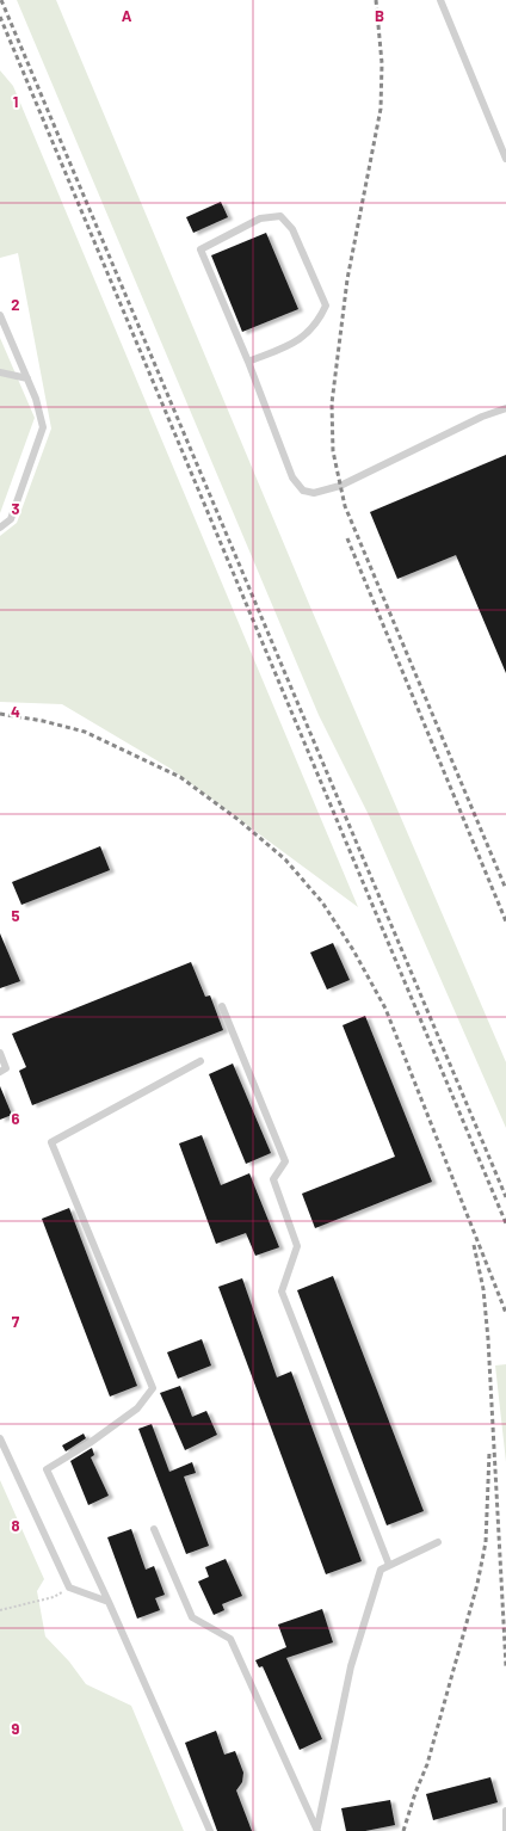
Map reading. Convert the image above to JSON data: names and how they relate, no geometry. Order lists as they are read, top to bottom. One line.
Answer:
{"grid":{"columns":["A","B"],"rows":["1","2","3","4","5","6","7","8","9"]}}
